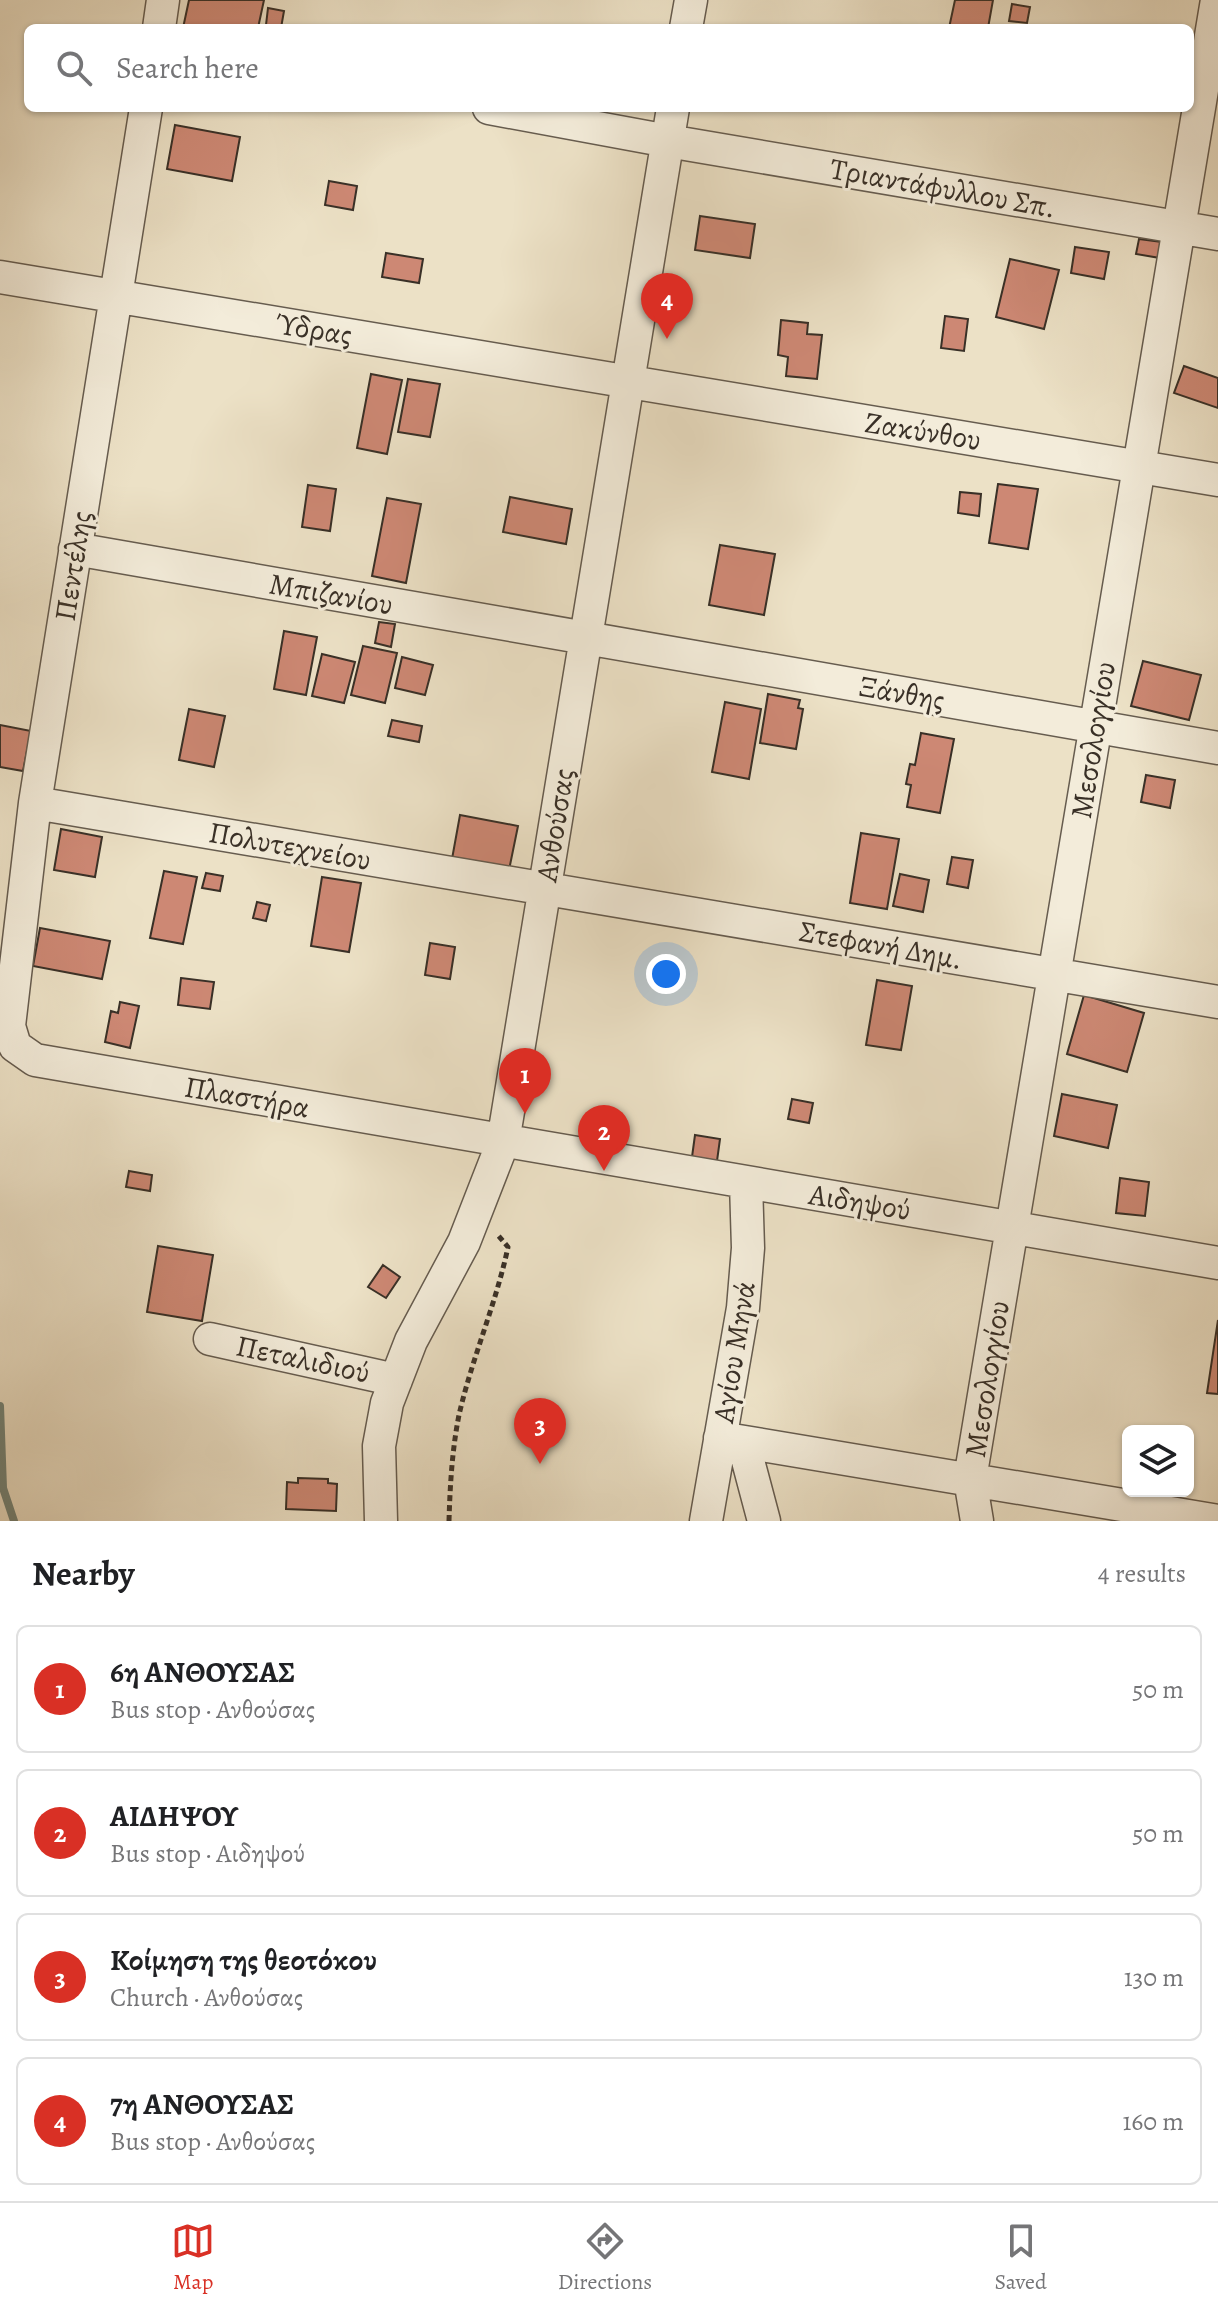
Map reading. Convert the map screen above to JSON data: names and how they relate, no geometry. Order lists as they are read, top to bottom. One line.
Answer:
{"streets":{"street":["Τριαντάφυλλου Σπ.","Ύδρας","Ζακύνθου","Πεντέλης","Μπιζανίου","Ξάνθης","Μεσολογγίου","Ανθούσας","Πολυτεχνείου","Στεφανή Δημ.","Πλαστήρα","Αιδηψού","Αγίου Μηνά","Πεταλιδιού"]},"crossings":[["Τριαντάφυλλου Σπ.","Μεσολογγίου"],["Τριαντάφυλλου Σπ.","Ανθούσας"],["Ύδρας","Ζακύνθου"],["Ύδρας","Πεντέλης"],["Ύδρας","Ανθούσας"],["Ζακύνθου","Μεσολογγίου"],["Ζακύνθου","Ανθούσας"],["Πεντέλης","Μπιζανίου"],["Πεντέλης","Πολυτεχνείου"],["Πεντέλης","Πλαστήρα"],["Μπιζανίου","Ξάνθης"],["Μπιζανίου","Ανθούσας"],["Ξάνθης","Μεσολογγίου"],["Ξάνθης","Ανθούσας"],["Μεσολογγίου","Στεφανή Δημ."],["Μεσολογγίου","Αιδηψού"],["Ανθούσας","Πολυτεχνείου"],["Ανθούσας","Στεφανή Δημ."],["Ανθούσας","Πλαστήρα"],["Ανθούσας","Αιδηψού"],["Ανθούσας","Πεταλιδιού"],["Πολυτεχνείου","Στεφανή Δημ."],["Πλαστήρα","Αιδηψού"],["Αιδηψού","Αγίου Μηνά"]],"page":{"search":"Search here","pins":["4","1","2","3"],"heading":["Nearby","4 results"],"list":[{"mark":"1","name":"6η ΑΝΘΟΥΣΑΣ","note":"Bus stop · Ανθούσας","value":"50 m"},{"mark":"2","name":"ΑΙΔΗΨΟΥ","note":"Bus stop · Αιδηψού","value":"50 m"},{"mark":"3","name":"Κοίμηση της θεοτόκου","note":"Church · Ανθούσας","value":"130 m"},{"mark":"4","name":"7η ΑΝΘΟΥΣΑΣ","note":"Bus stop · Ανθούσας","value":"160 m"}],"nav":["Map","Directions","Saved"]}}
